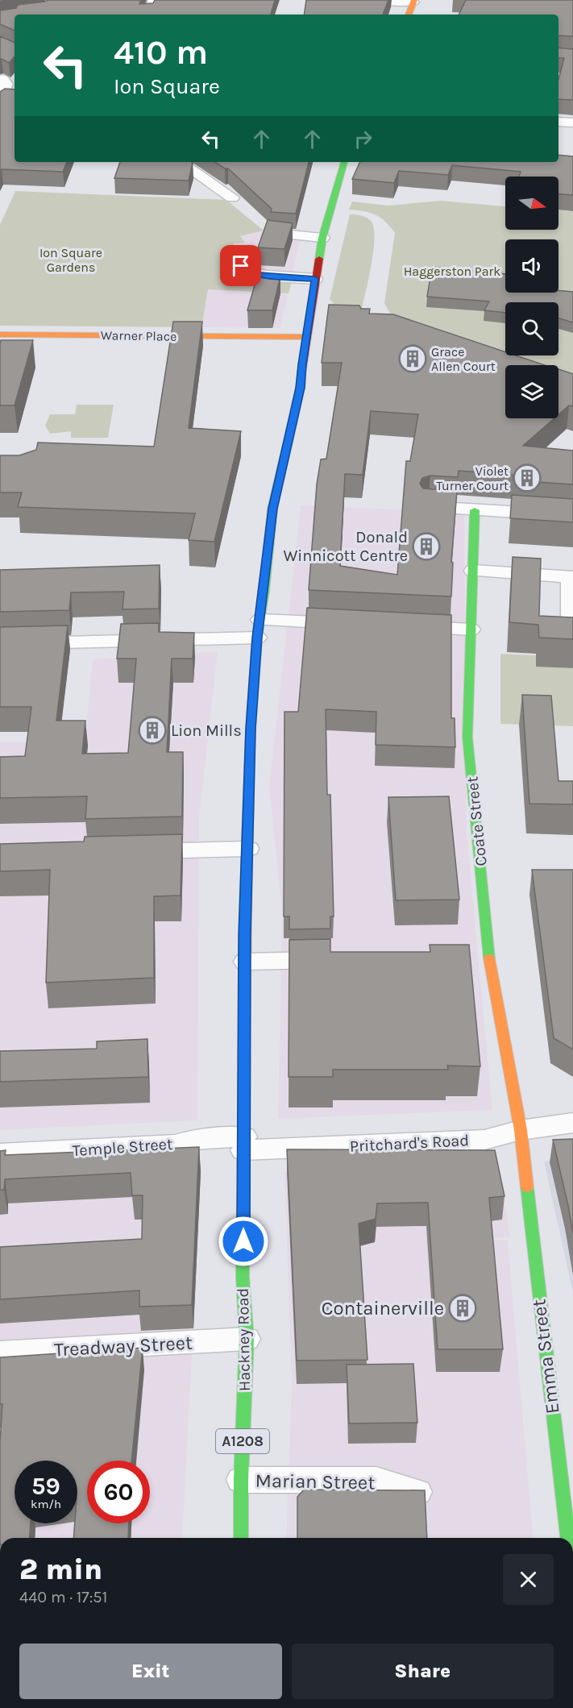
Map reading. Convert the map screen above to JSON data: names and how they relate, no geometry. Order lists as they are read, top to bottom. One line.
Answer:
{"streets":{"main road":["Warner Place","Coate Street","Hackney Road","Emma Street","A1208"],"street":["Pritchard's Road","Temple Street","Treadway Street","Marian Street"]},"crossings":[["Warner Place","Hackney Road"],["Coate Street","Pritchard's Road"],["Coate Street","Emma Street"],["Pritchard's Road","Temple Street"],["Pritchard's Road","Hackney Road"],["Pritchard's Road","Emma Street"],["Temple Street","Hackney Road"],["Hackney Road","Treadway Street"],["Hackney Road","Marian Street"]],"parks":["Ion Square Gardens","Haggerston Park"],"places":{"building":["Grace Allen Court","Violet Turner Court","Donald Winnicott Centre","Lion Mills","Containerville"]},"north":"right","page":{"turn":["410 m","Ion Square"],"speed":"59 km/h","limit":"60","heading":["2 min","440 m · 17:51"],"buttons":["Exit","Share"]}}
